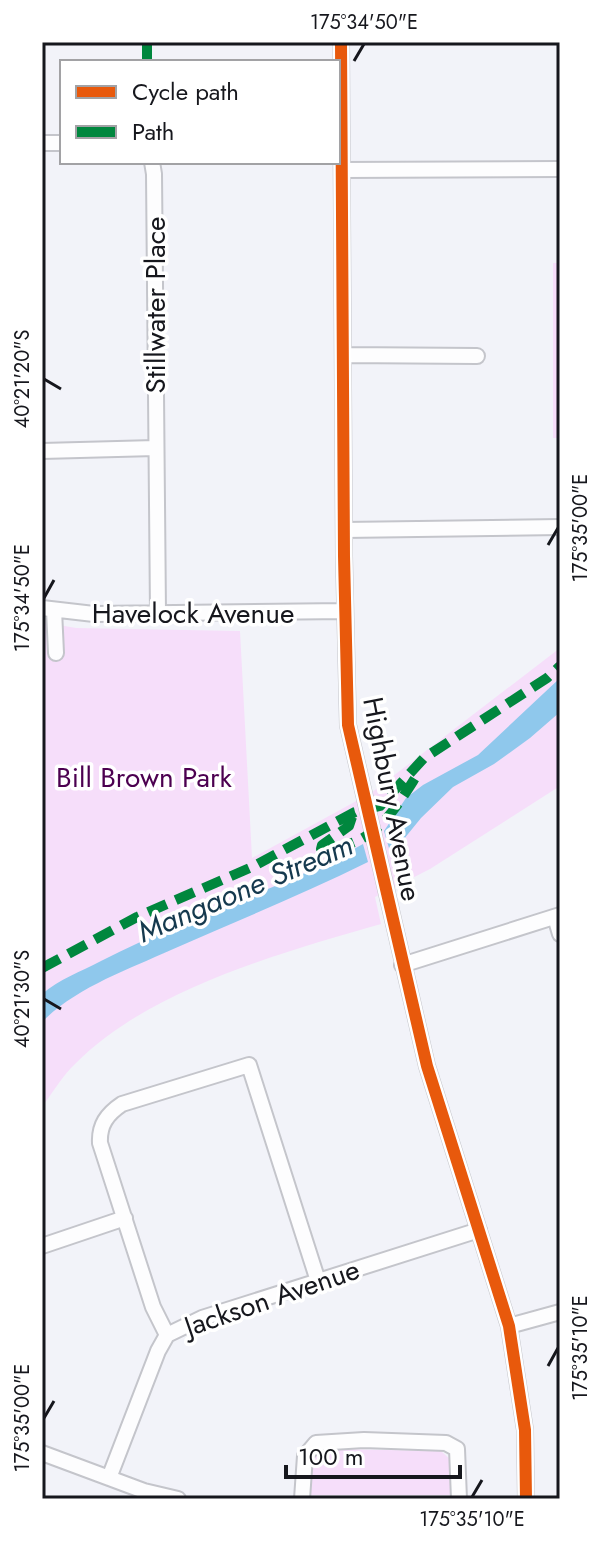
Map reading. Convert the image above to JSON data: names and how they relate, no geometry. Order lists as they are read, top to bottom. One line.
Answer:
{"streets":{"street":["Stillwater Place","Havelock Avenue","Highbury Avenue","Jackson Avenue"]},"crossings":[["Stillwater Place","Havelock Avenue"],["Havelock Avenue","Highbury Avenue"],["Highbury Avenue","Jackson Avenue"]],"water":["Mangaone Stream"],"parks":["Bill Brown Park"],"legend":["Cycle path","Path"],"scale_bar":"100 m","coordinates":["175°34'50\"E","40°21'20\"S","175°35'00\"E","40°21'30\"S","175°35'10\"E"]}
